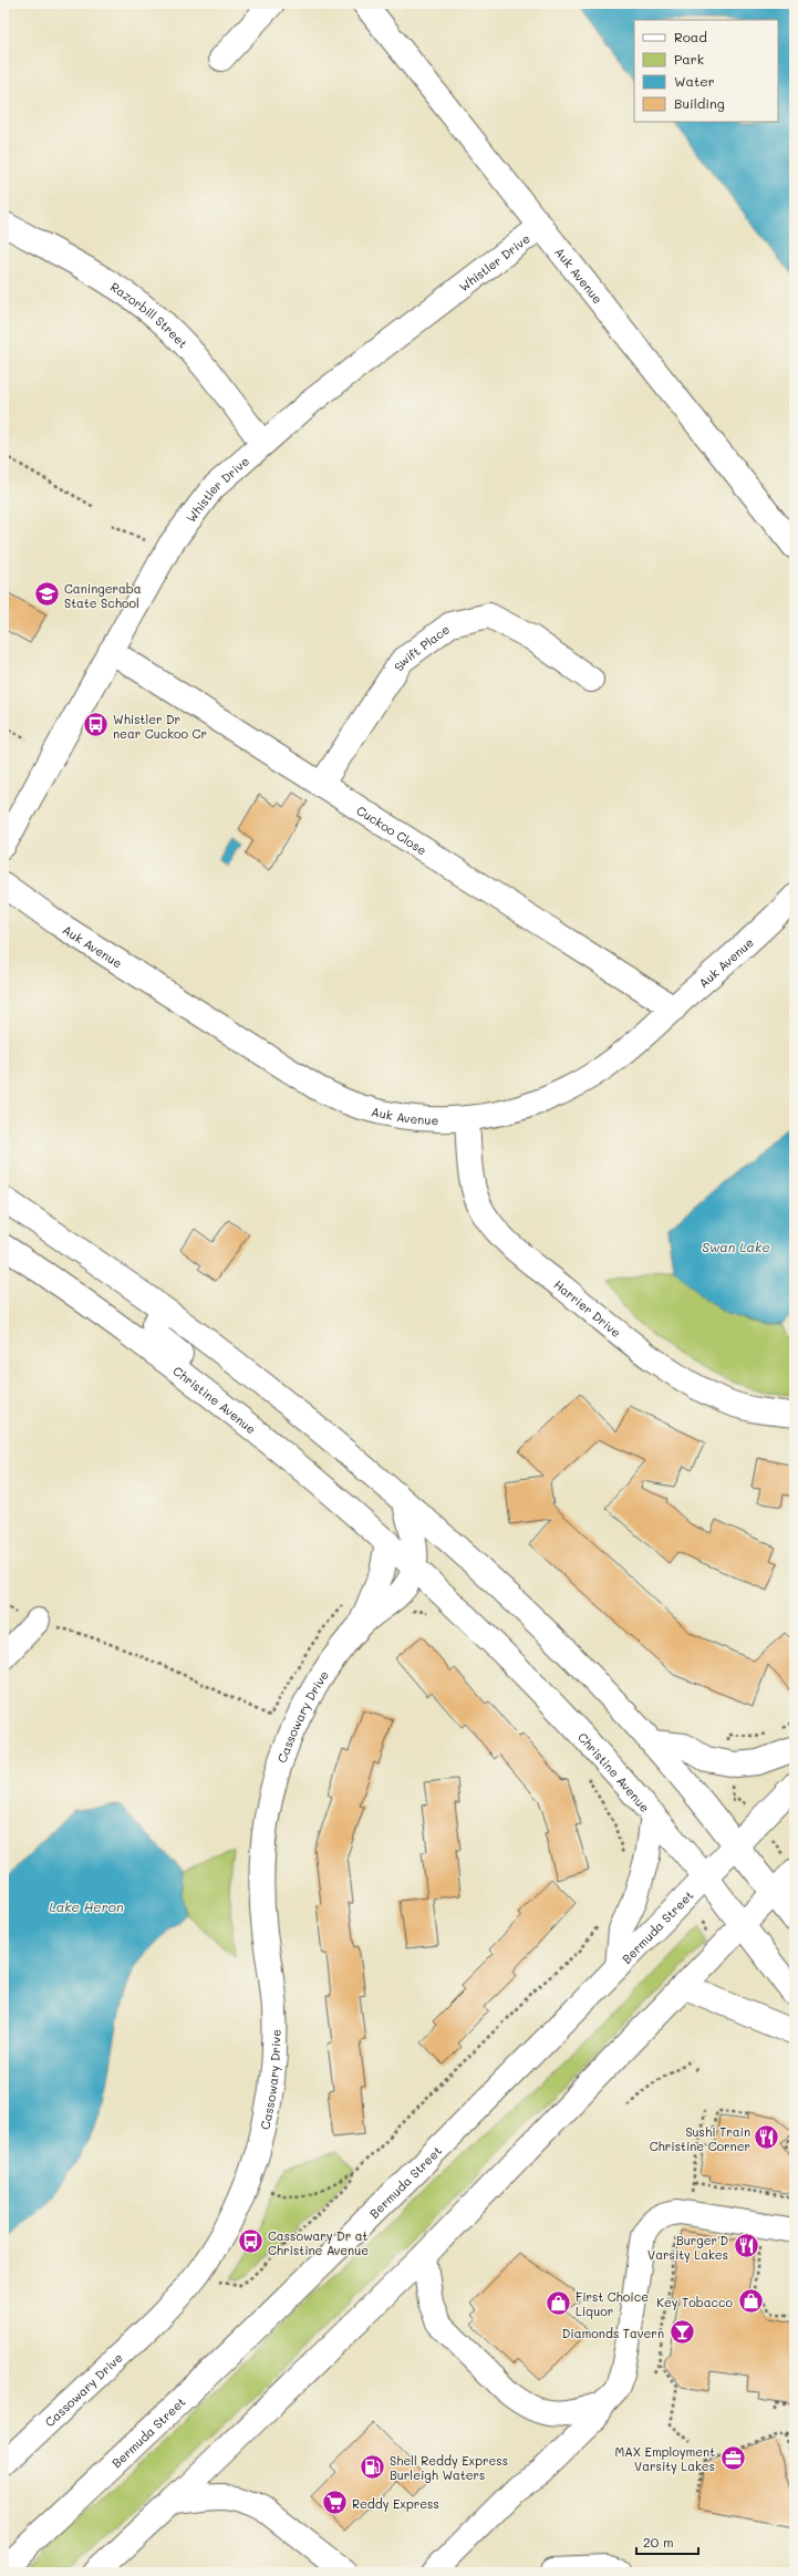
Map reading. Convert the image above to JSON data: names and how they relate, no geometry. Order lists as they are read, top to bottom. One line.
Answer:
{"streets":{"street":["Whistler Drive","Auk Avenue","Razorbill Street","Swift Place","Cuckoo Close","Harrier Drive","Christine Avenue","Cassowary Drive","Bermuda Street"]},"crossings":[["Whistler Drive","Auk Avenue"],["Whistler Drive","Razorbill Street"],["Whistler Drive","Cuckoo Close"],["Auk Avenue","Cuckoo Close"],["Auk Avenue","Harrier Drive"],["Swift Place","Cuckoo Close"],["Christine Avenue","Cassowary Drive"],["Christine Avenue","Bermuda Street"]],"water":["Swan Lake","Lake Heron"],"places":{"school or university":["Caningeraba State School"],"bus stop":["Whistler Dr near Cuckoo Cr","Cassowary Dr at Christine Avenue"],"restaurant":["Sushi Train Christine Corner","Burger'D Varsity Lakes"],"shop":["Key Tobacco","First Choice Liquor"],"bar":["Diamonds Tavern"],"office":["MAX Employment Varsity Lakes"],"fuel station":["Shell Reddy Express Burleigh Waters"],"supermarket":["Reddy Express"]},"legend":["Road","Park","Water","Building"],"scale_bar":"20 m"}
